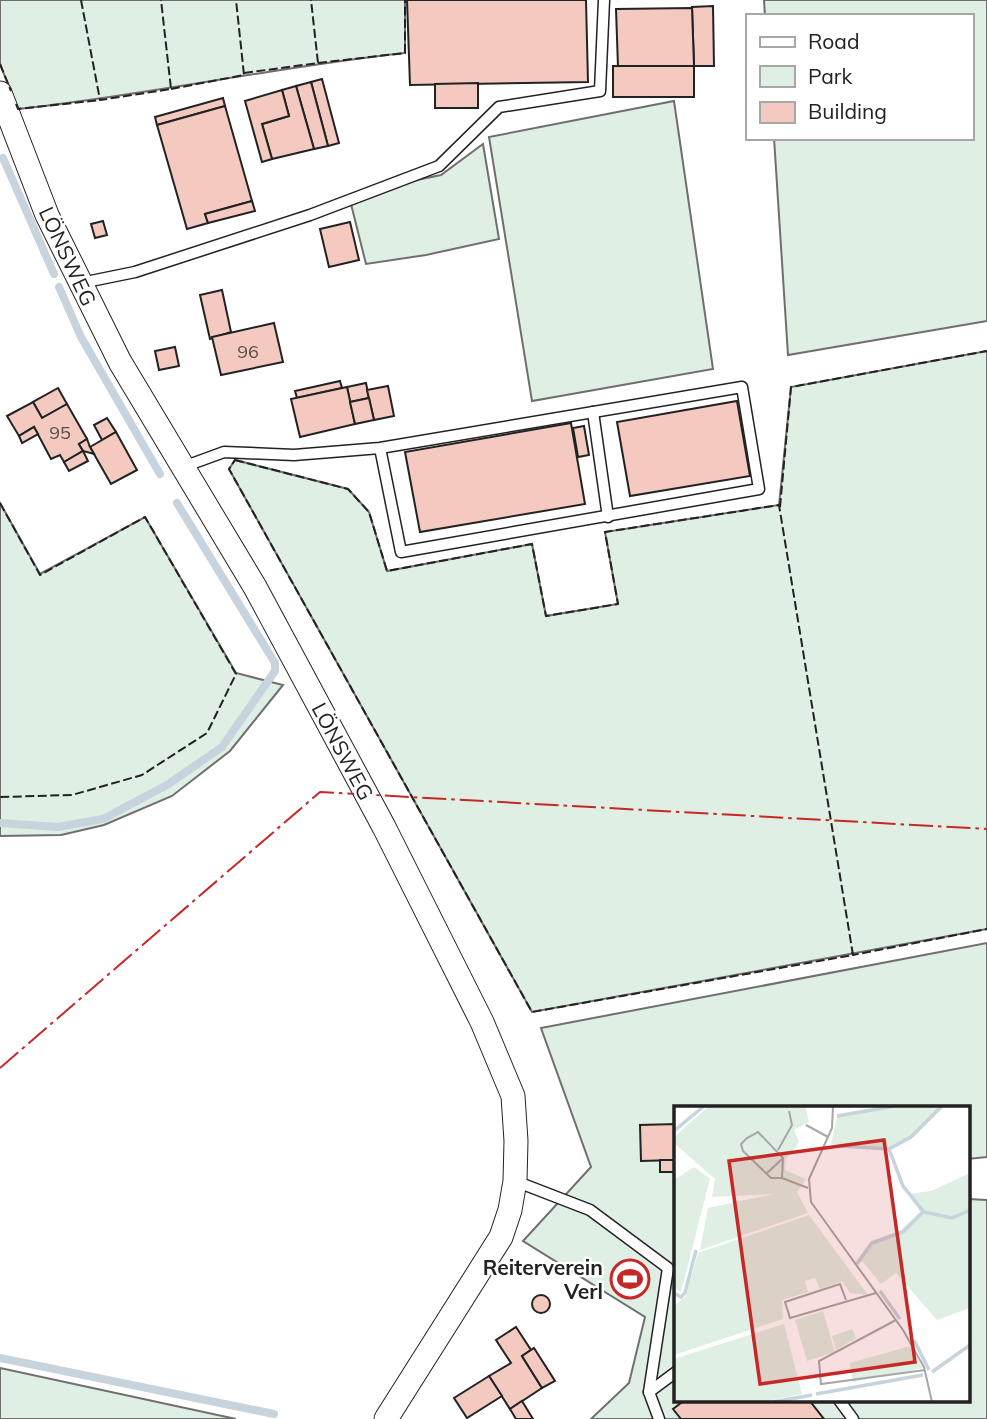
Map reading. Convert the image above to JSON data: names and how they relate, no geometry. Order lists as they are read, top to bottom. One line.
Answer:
{"streets":{"street":["LÖNSWEG"]},"places":{"sports":["Reiterverein Verl"]},"house_numbers":["96","95"],"legend":["Road","Park","Building"]}
